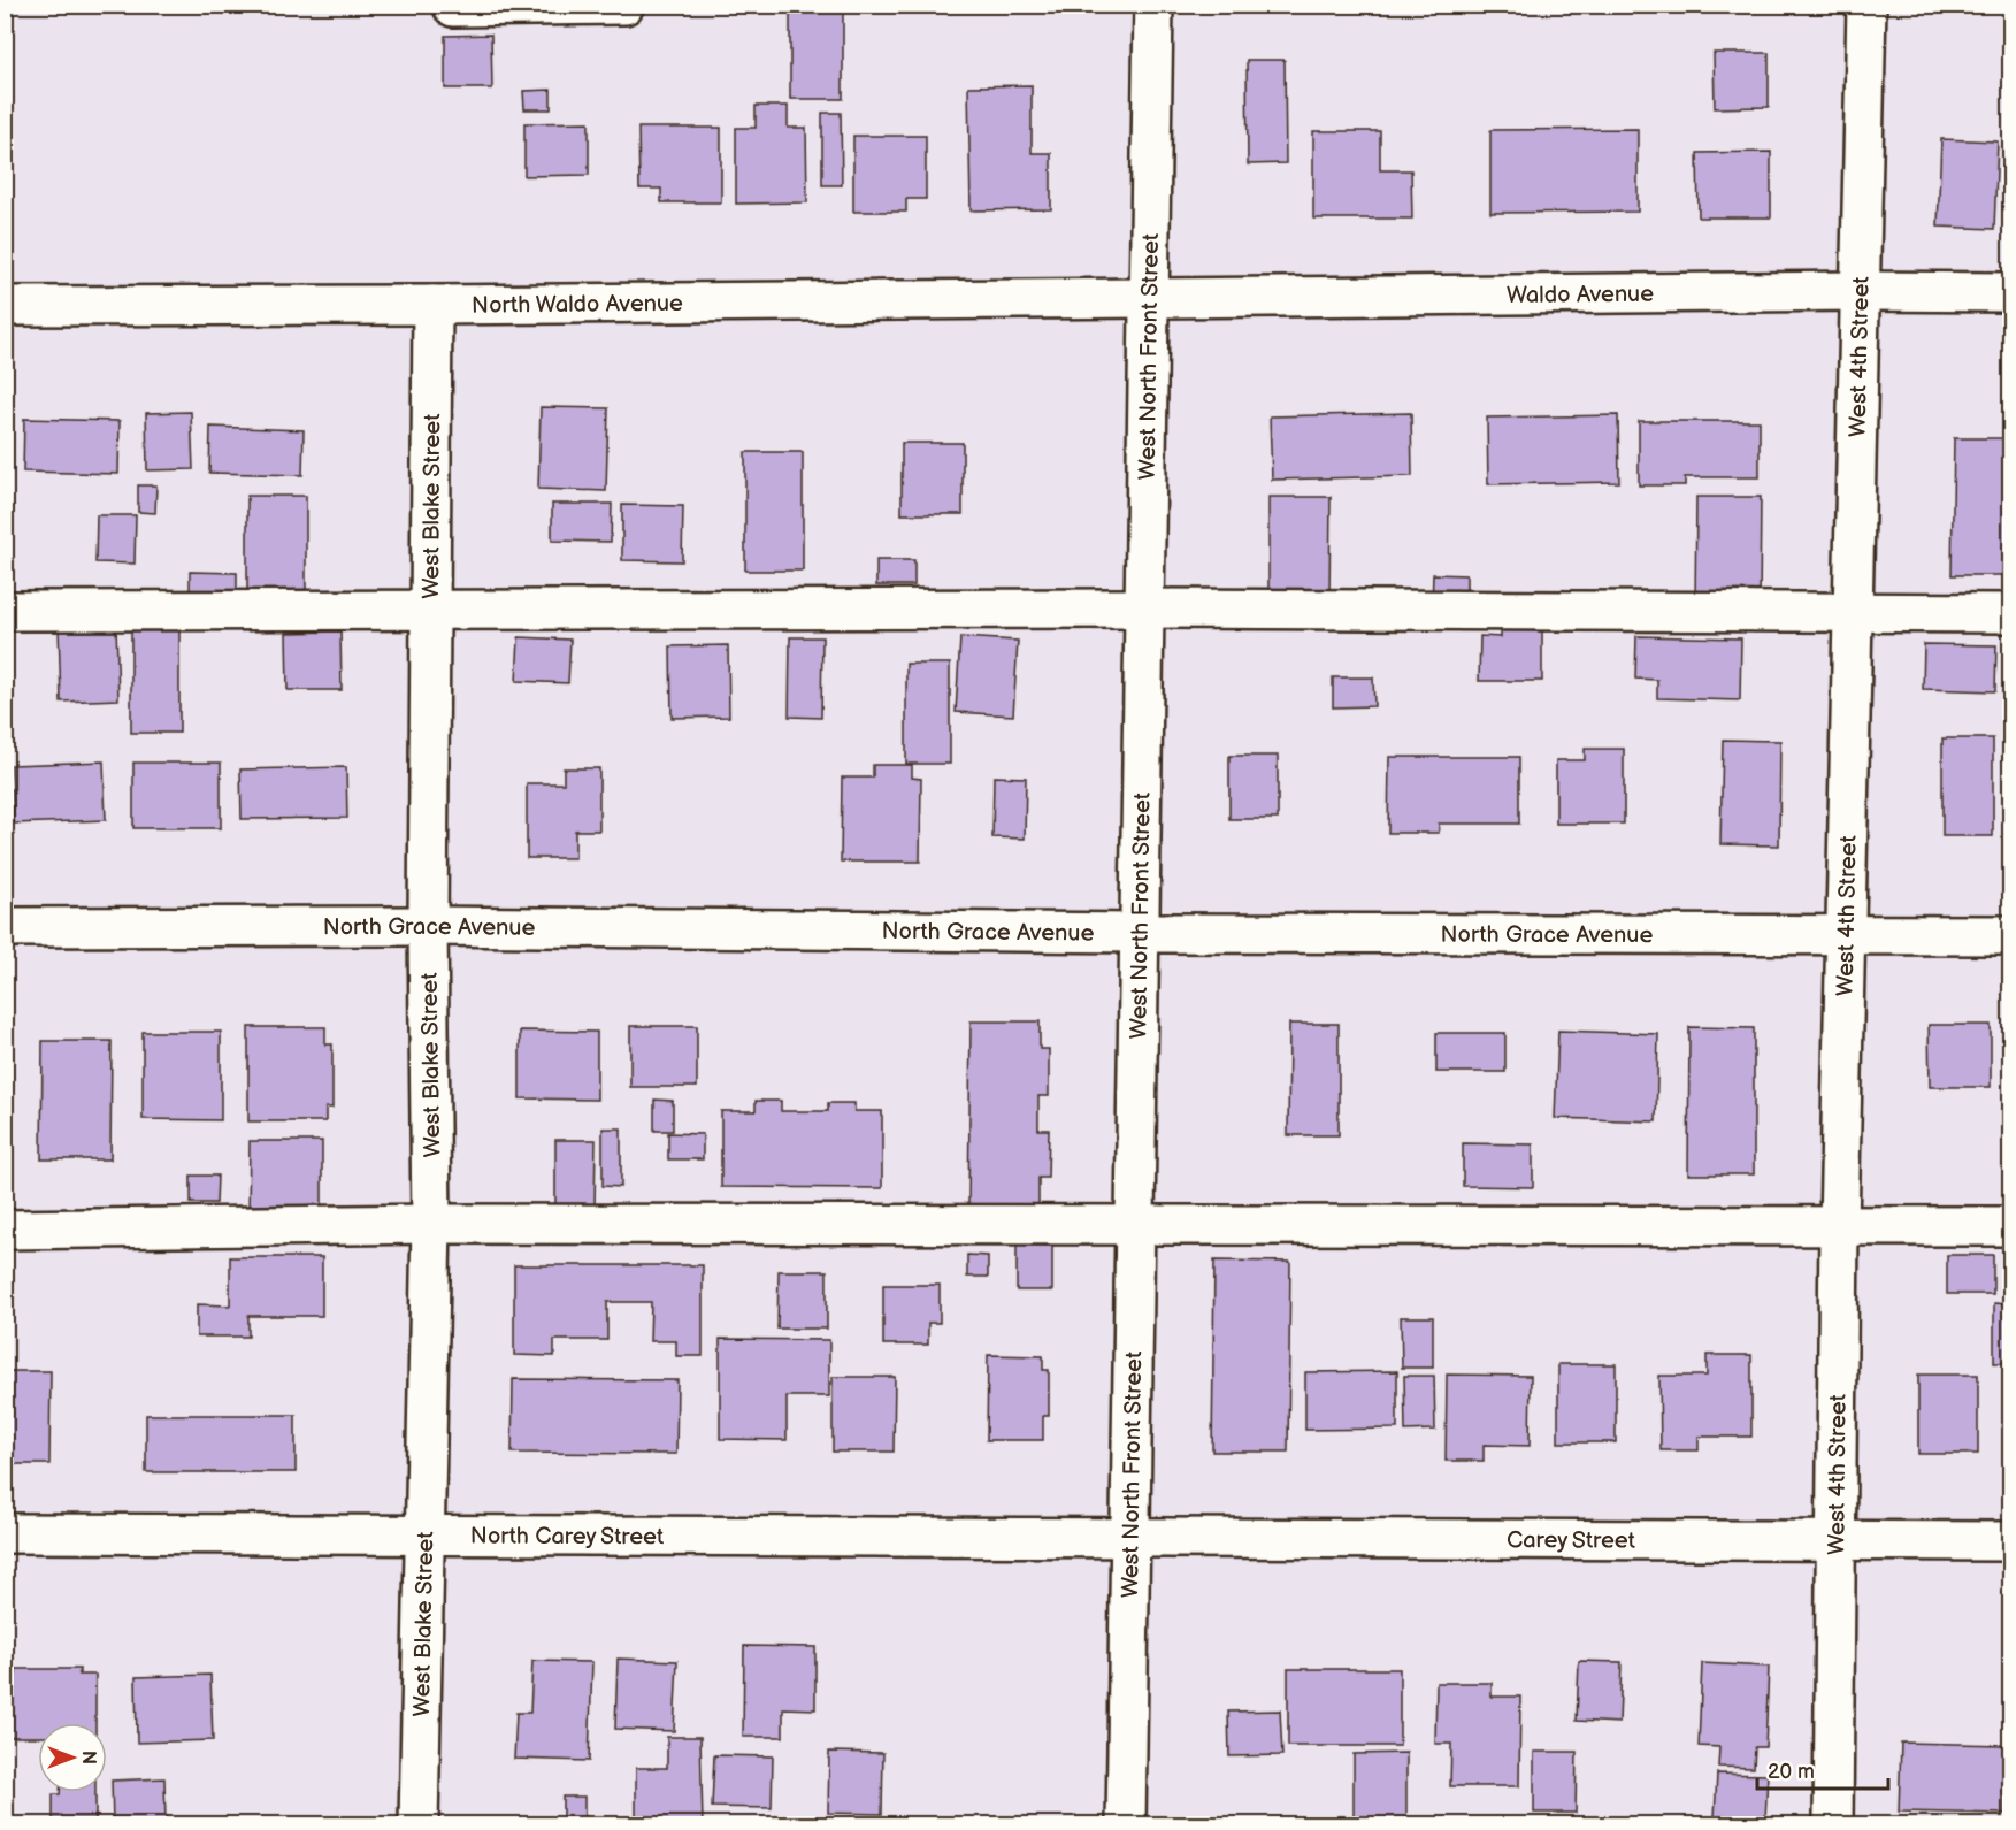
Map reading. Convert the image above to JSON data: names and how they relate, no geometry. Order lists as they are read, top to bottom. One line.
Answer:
{"streets":{"street":["Waldo Avenue","North Waldo Avenue","West North Front Street","West 4th Street","West Blake Street","North Grace Avenue","North Carey Street","Carey Street"]},"crossings":[["Waldo Avenue","North Waldo Avenue"],["Waldo Avenue","West North Front Street"],["Waldo Avenue","West 4th Street"],["North Waldo Avenue","West North Front Street"],["North Waldo Avenue","West Blake Street"],["West North Front Street","North Grace Avenue"],["West North Front Street","North Carey Street"],["West North Front Street","Carey Street"],["West 4th Street","North Grace Avenue"],["West 4th Street","Carey Street"],["West Blake Street","North Grace Avenue"],["West Blake Street","North Carey Street"],["North Carey Street","Carey Street"]],"scale_bar":"20 m","north":"right"}
